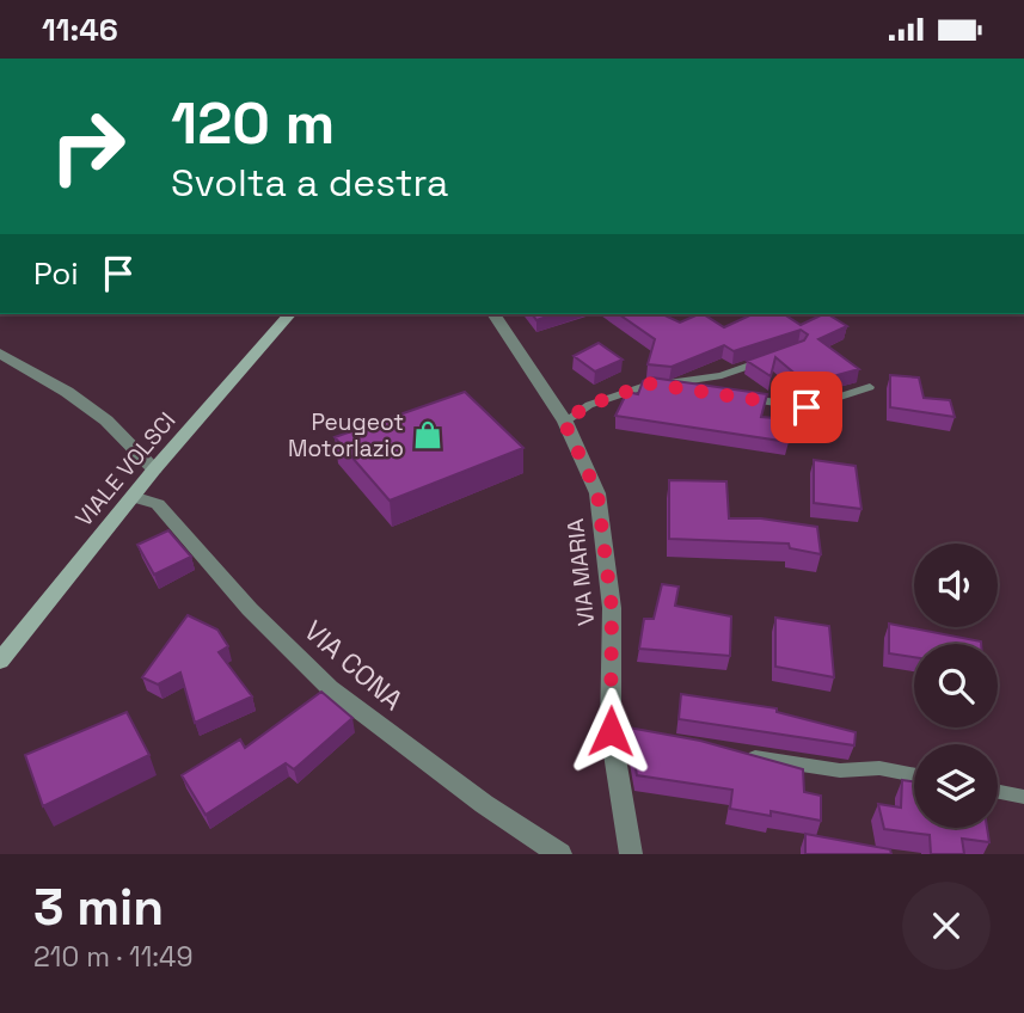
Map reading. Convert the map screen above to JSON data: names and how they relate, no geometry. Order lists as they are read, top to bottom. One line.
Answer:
{"streets":{"main road":["VIALE VOLSCI"],"street":["VIA MARIA","VIA CONA"]},"crossings":[["VIALE VOLSCI","VIA CONA"]],"places":{"shop":["Peugeot Motorlazio"]},"page":{"status":"11:46","turn":["120 m","Svolta a destra"],"then":"Poi","heading":["3 min","210 m · 11:49"]}}
